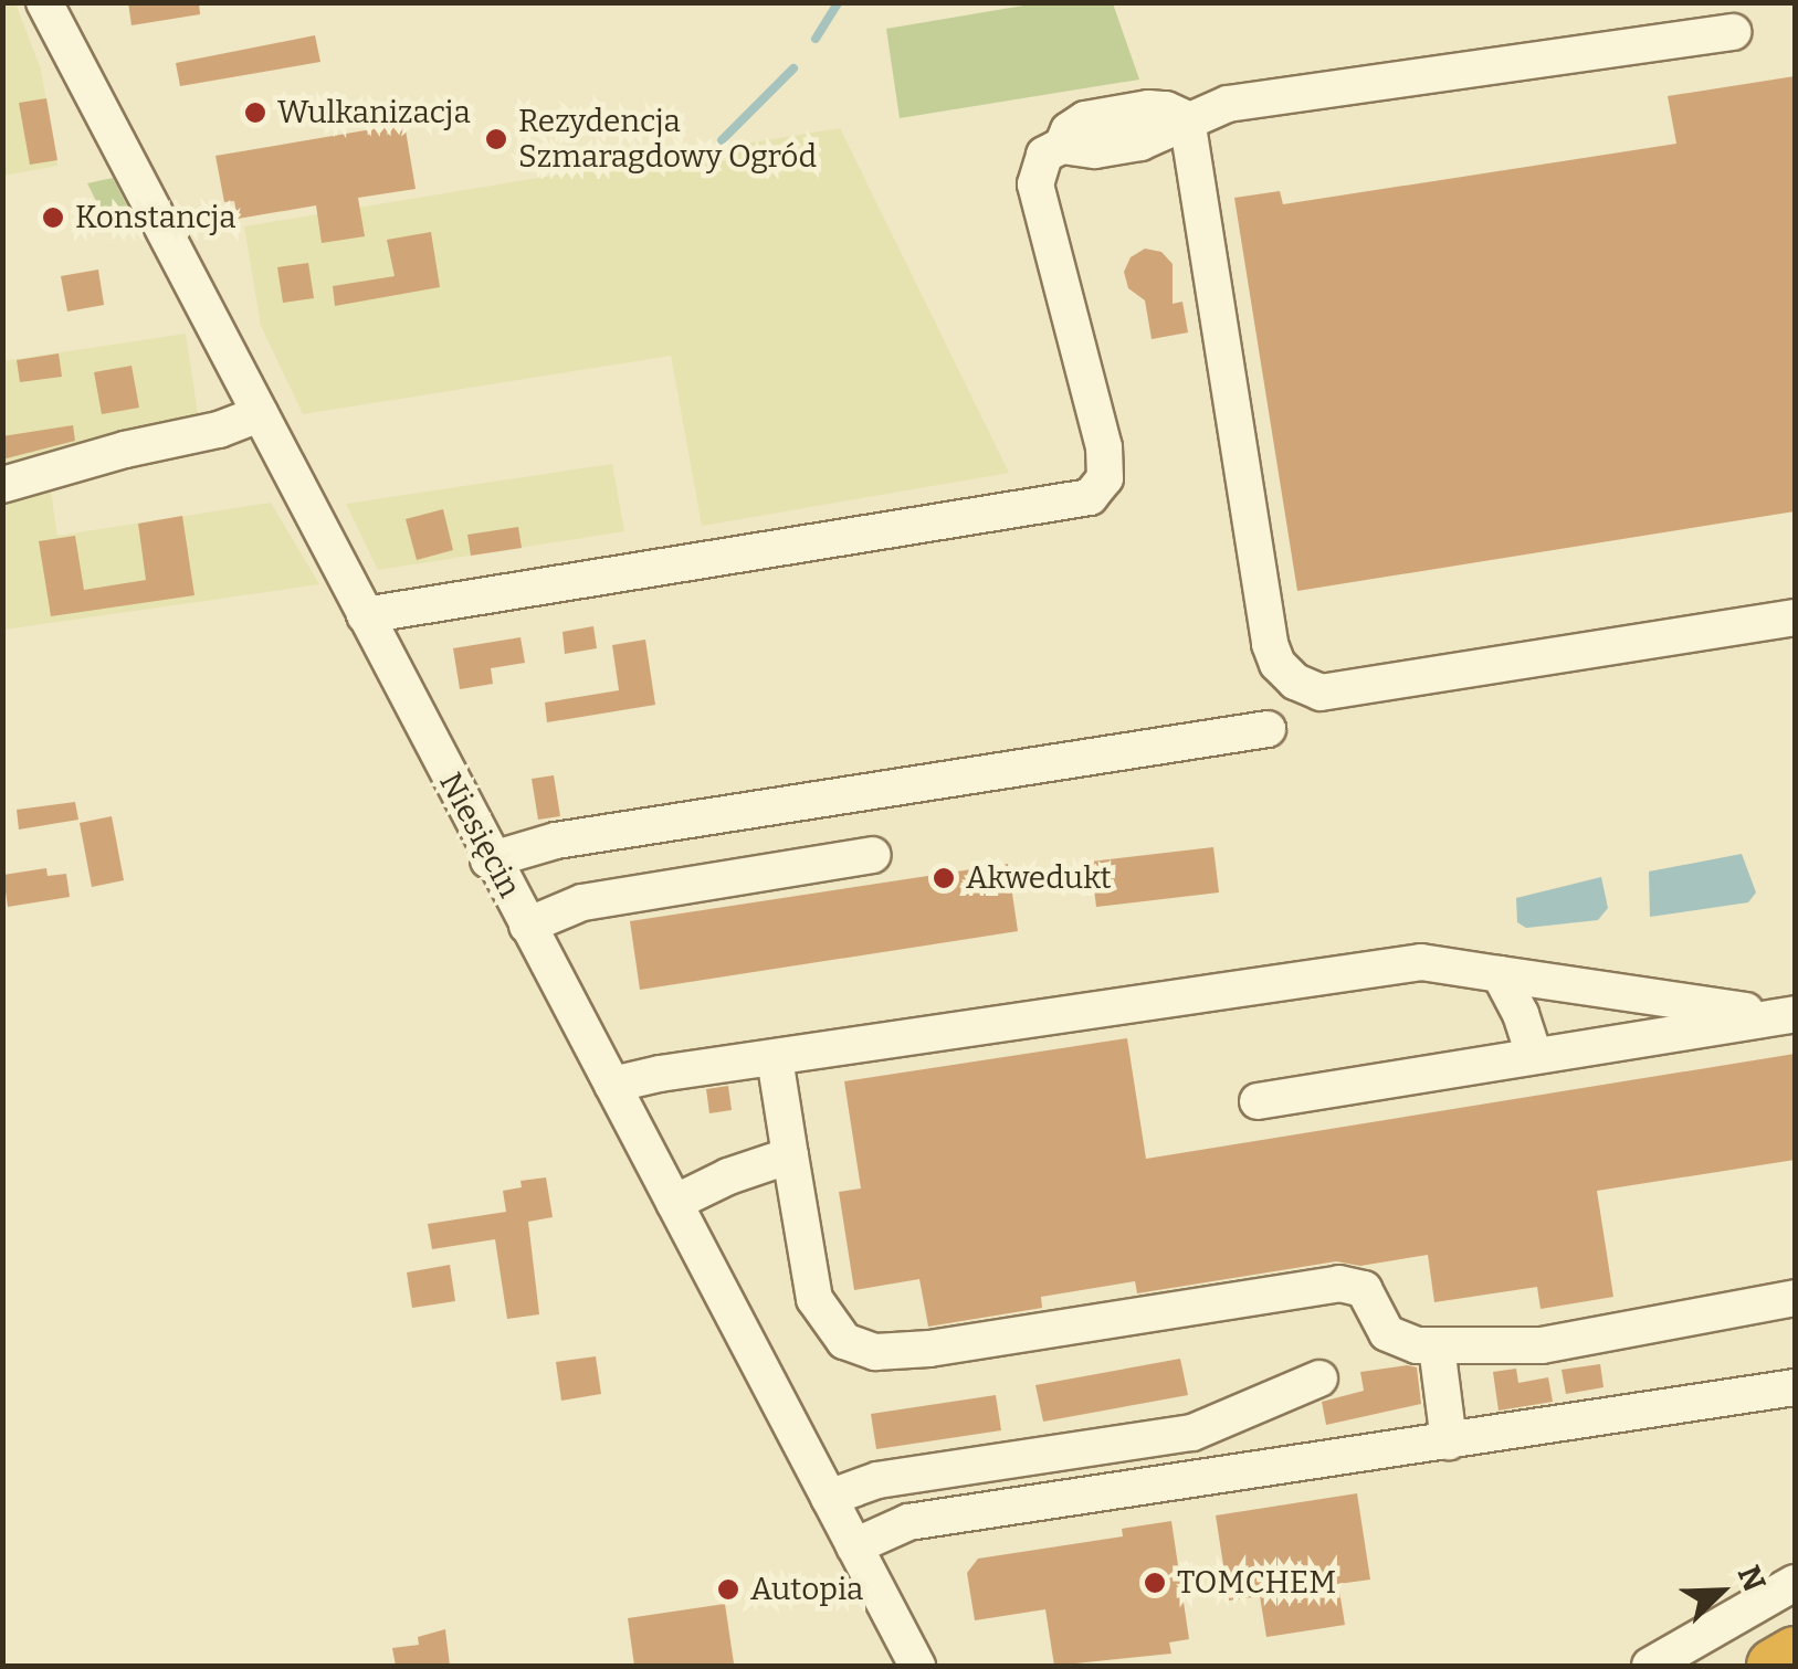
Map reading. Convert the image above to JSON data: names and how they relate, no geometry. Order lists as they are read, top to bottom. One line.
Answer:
{"streets":{"street":["Niesięcin"]},"places":["Wulkanizacja","Rezydencja Szmaragdowy Ogród","Konstancja","Akwedukt","TOMCHEM","Autopia"],"north":"top right"}
